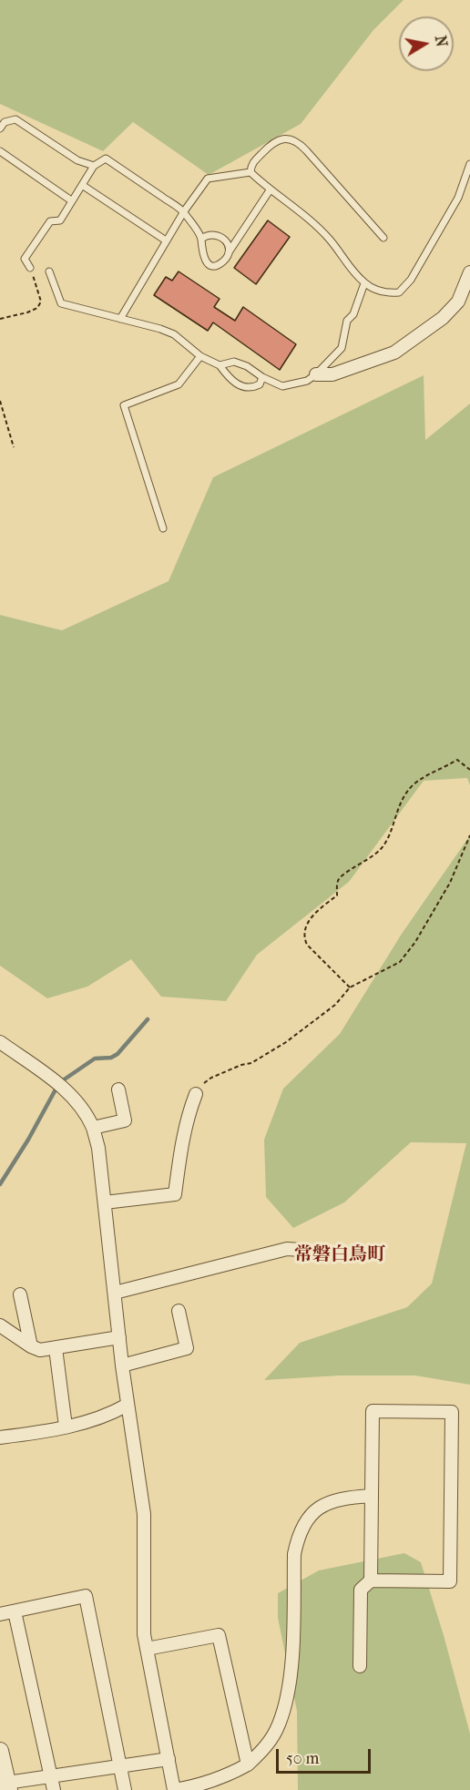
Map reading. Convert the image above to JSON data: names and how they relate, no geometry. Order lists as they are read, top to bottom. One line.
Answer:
{"districts":["常磐白鳥町"],"scale_bar":"50 m","north":"right"}
